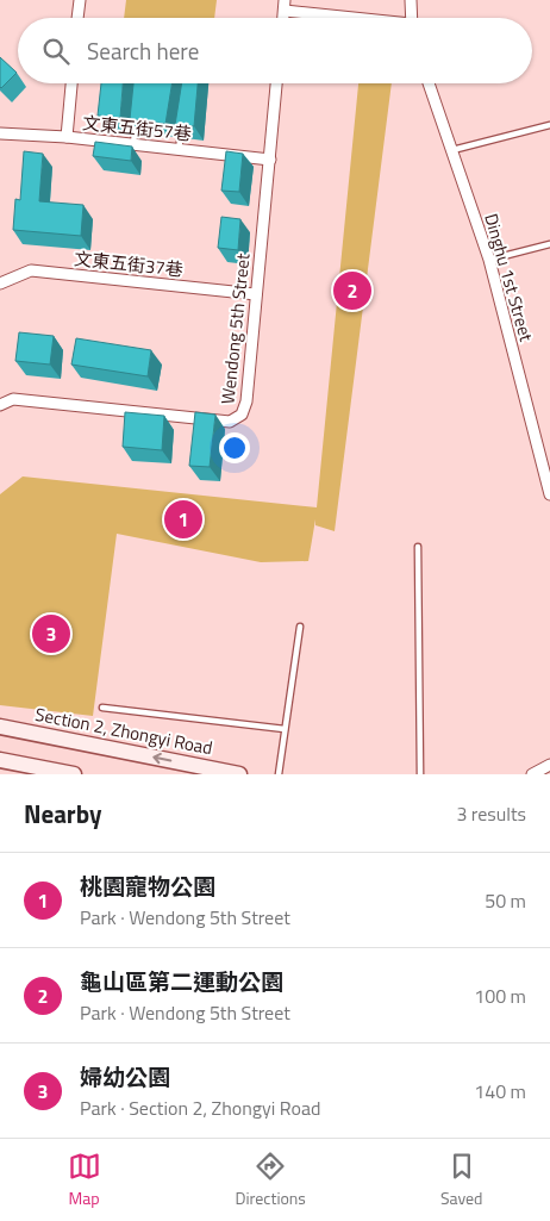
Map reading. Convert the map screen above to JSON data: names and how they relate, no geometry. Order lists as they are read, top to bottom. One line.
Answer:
{"streets":{"main road":["Section 2, Zhongyi Road"],"street":["文東五街57巷","文東五街37巷","Dinghu 1st Street","Wendong 5th Street"]},"crossings":[["文東五街57巷","Wendong 5th Street"],["文東五街37巷","Wendong 5th Street"]],"page":{"search":"Search here","pins":["2","1","3"],"heading":["Nearby","3 results"],"list":[{"mark":"1","name":"桃園寵物公園","note":"Park · Wendong 5th Street","value":"50 m"},{"mark":"2","name":"龜山區第二運動公園","note":"Park · Wendong 5th Street","value":"100 m"},{"mark":"3","name":"婦幼公園","note":"Park · Section 2, Zhongyi Road","value":"140 m"}],"nav":["Map","Directions","Saved"]}}
